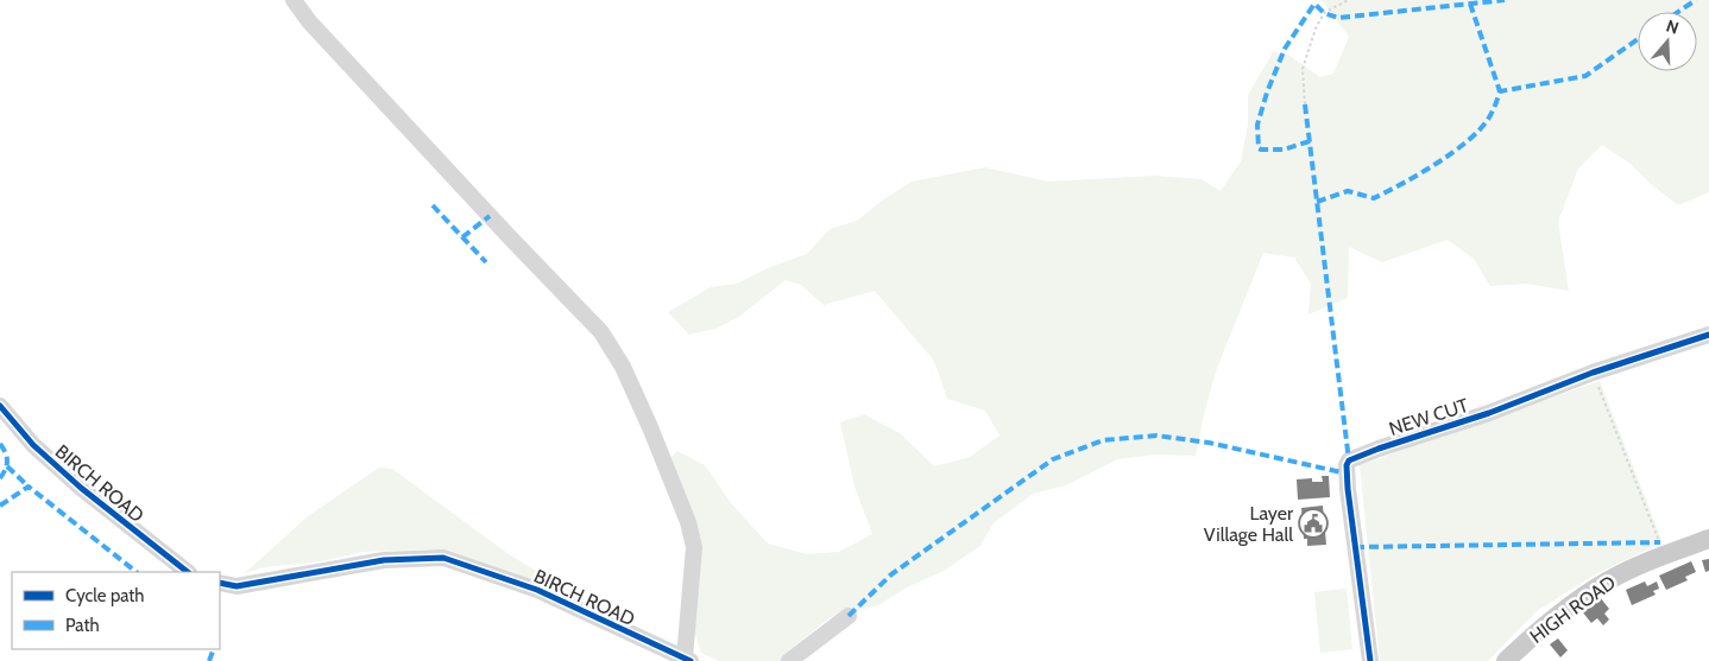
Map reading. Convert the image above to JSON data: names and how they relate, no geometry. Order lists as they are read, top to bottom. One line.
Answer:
{"streets":{"main road":["HIGH ROAD"],"street":["NEW CUT","BIRCH ROAD"]},"places":{"public building":["Layer Village Hall"]},"legend":["Cycle path","Path"],"north":"top"}
